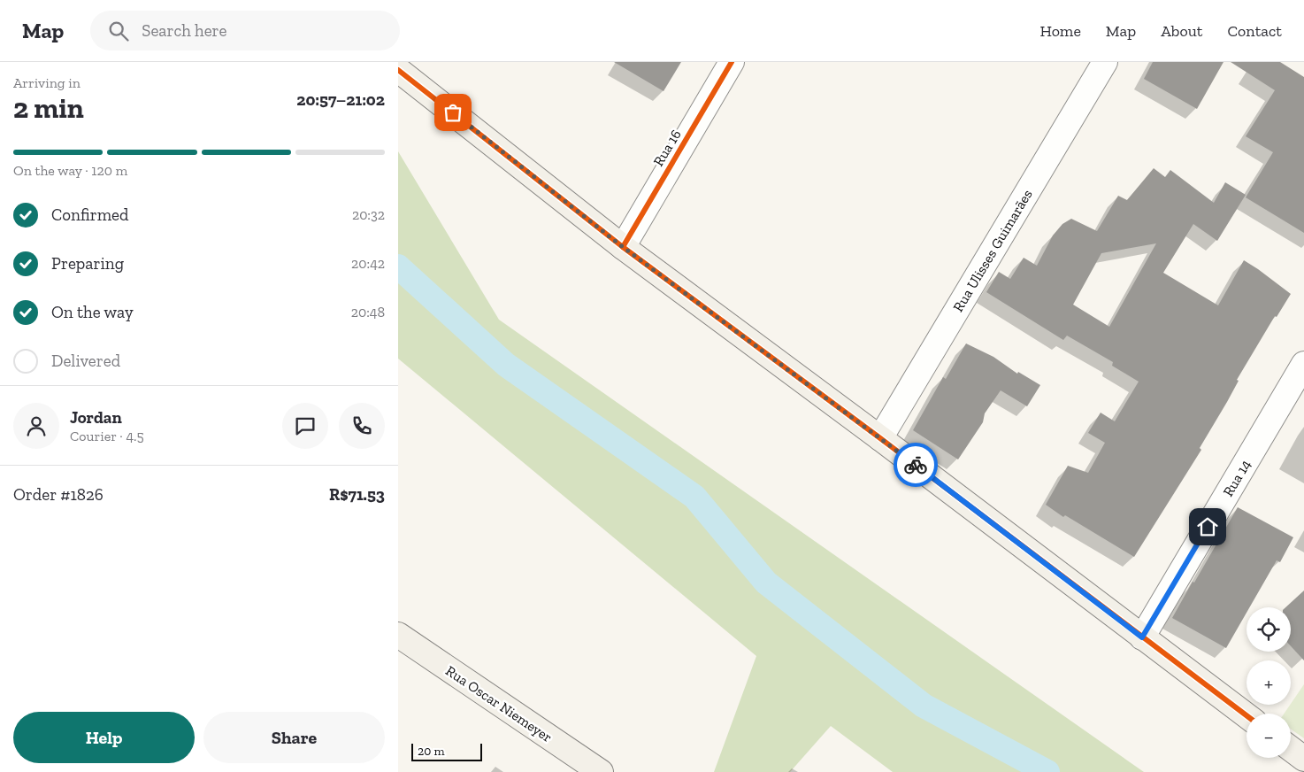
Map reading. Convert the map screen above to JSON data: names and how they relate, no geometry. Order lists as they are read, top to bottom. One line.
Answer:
{"streets":{"street":["Rua 16","Rua Ulisses Guimarães","Rua 14","Rua Oscar Niemeyer"]},"scale_bar":"20 m","page":{"header":"Map","search":"Search here","nav":["Home","Map","About","Contact"],"heading":["2 min","Arriving in","20:57–21:02"],"panel":["Jordan","Courier · 4.5","Order #1826","R$71.53"],"bar":"On the way · 120 m","list":[["Confirmed","20:32"],["Preparing","20:42"],["On the way","20:48"],"Delivered"],"map_buttons":["+","−"],"buttons":["Help","Share"],"scale":"20 m"}}
